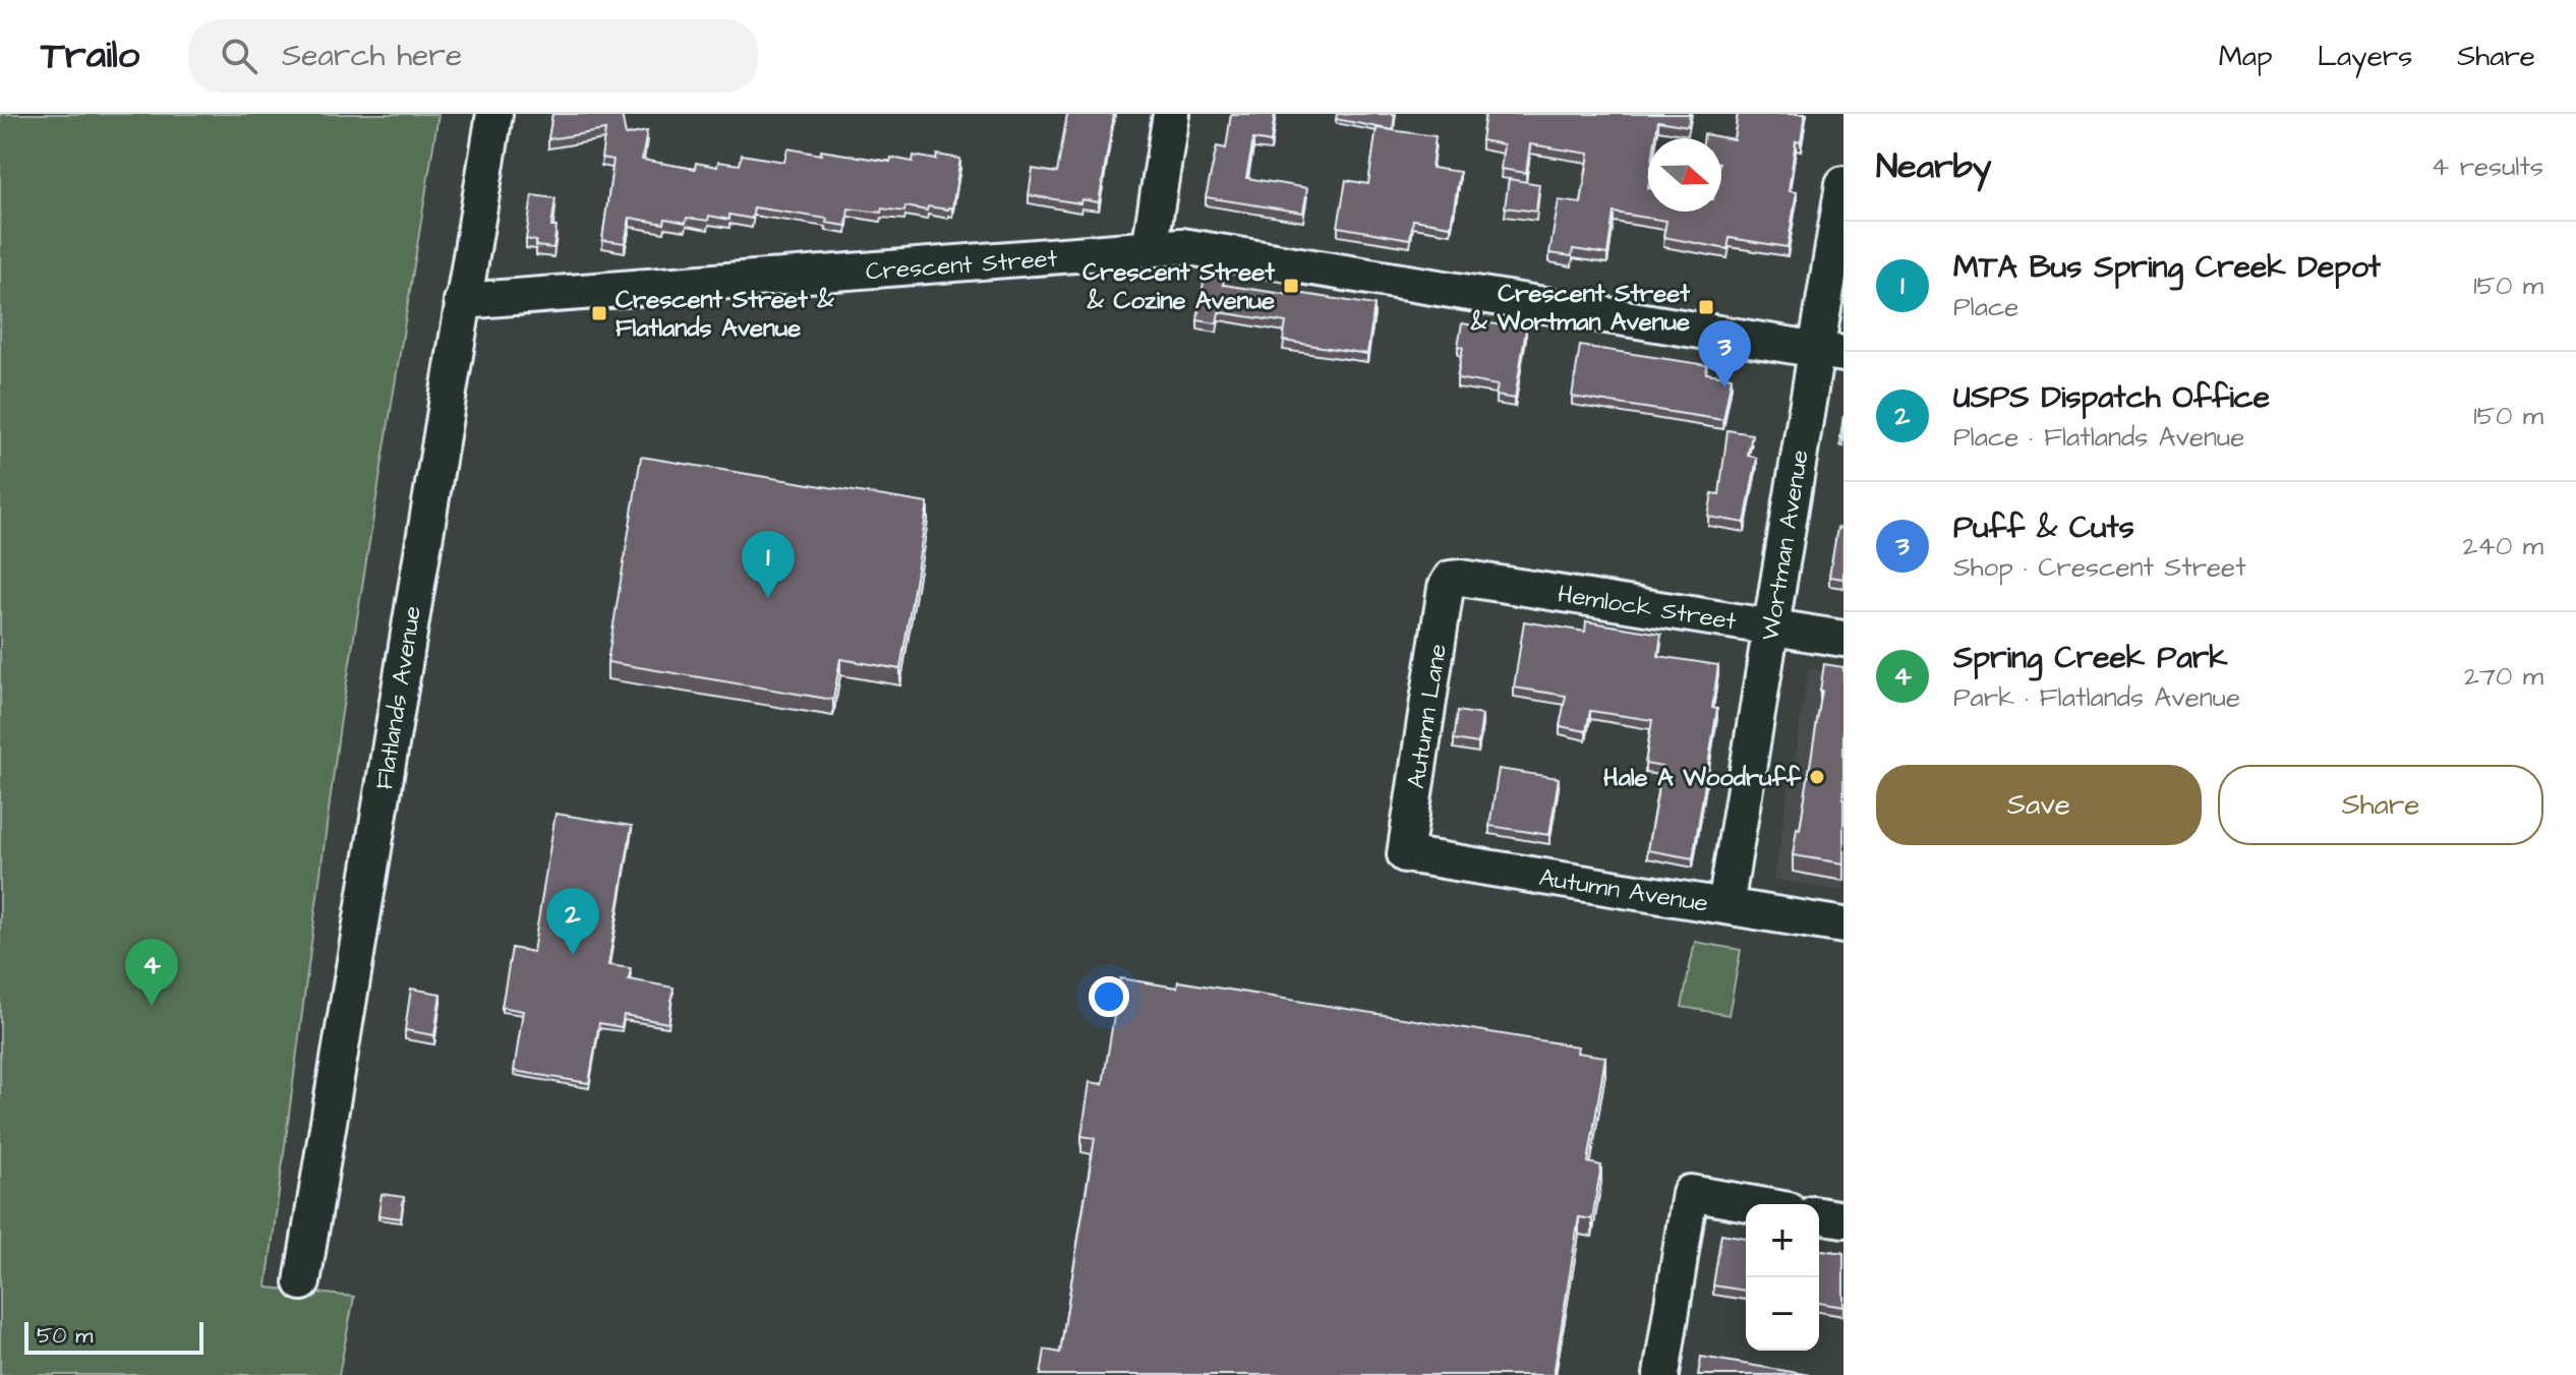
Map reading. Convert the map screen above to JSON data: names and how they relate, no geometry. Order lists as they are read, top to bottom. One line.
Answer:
{"streets":{"street":["Crescent Street","Wortman Avenue","Hemlock Street","Flatlands Avenue","Autumn Lane","Autumn Avenue"]},"crossings":[["Crescent Street","Wortman Avenue"],["Crescent Street","Flatlands Avenue"],["Wortman Avenue","Hemlock Street"],["Wortman Avenue","Autumn Avenue"],["Hemlock Street","Autumn Lane"],["Autumn Lane","Autumn Avenue"]],"places":{"transit":["Crescent Street & Cozine Avenue","Crescent Street & Wortman Avenue","Crescent Street & Flatlands Avenue"],"other":["Hale A Woodruff"]},"scale_bar":"50 m","north":"right","page":{"header":"Trailo","search":"Search here","nav":["Map","Layers","Share"],"heading":["Nearby","4 results"],"list":[{"mark":"1","name":"MTA Bus Spring Creek Depot","note":"Place","value":"150 m"},{"mark":"2","name":"USPS Dispatch Office","note":"Place · Flatlands Avenue","value":"150 m"},{"mark":"3","name":"Puff & Cuts","note":"Shop · Crescent Street","value":"240 m"},{"mark":"4","name":"Spring Creek Park","note":"Park · Flatlands Avenue","value":"270 m"}],"pins":["3","1","2","4"],"buttons":["Save","Share"],"map_buttons":["+","−"],"scale":"50 m"}}
